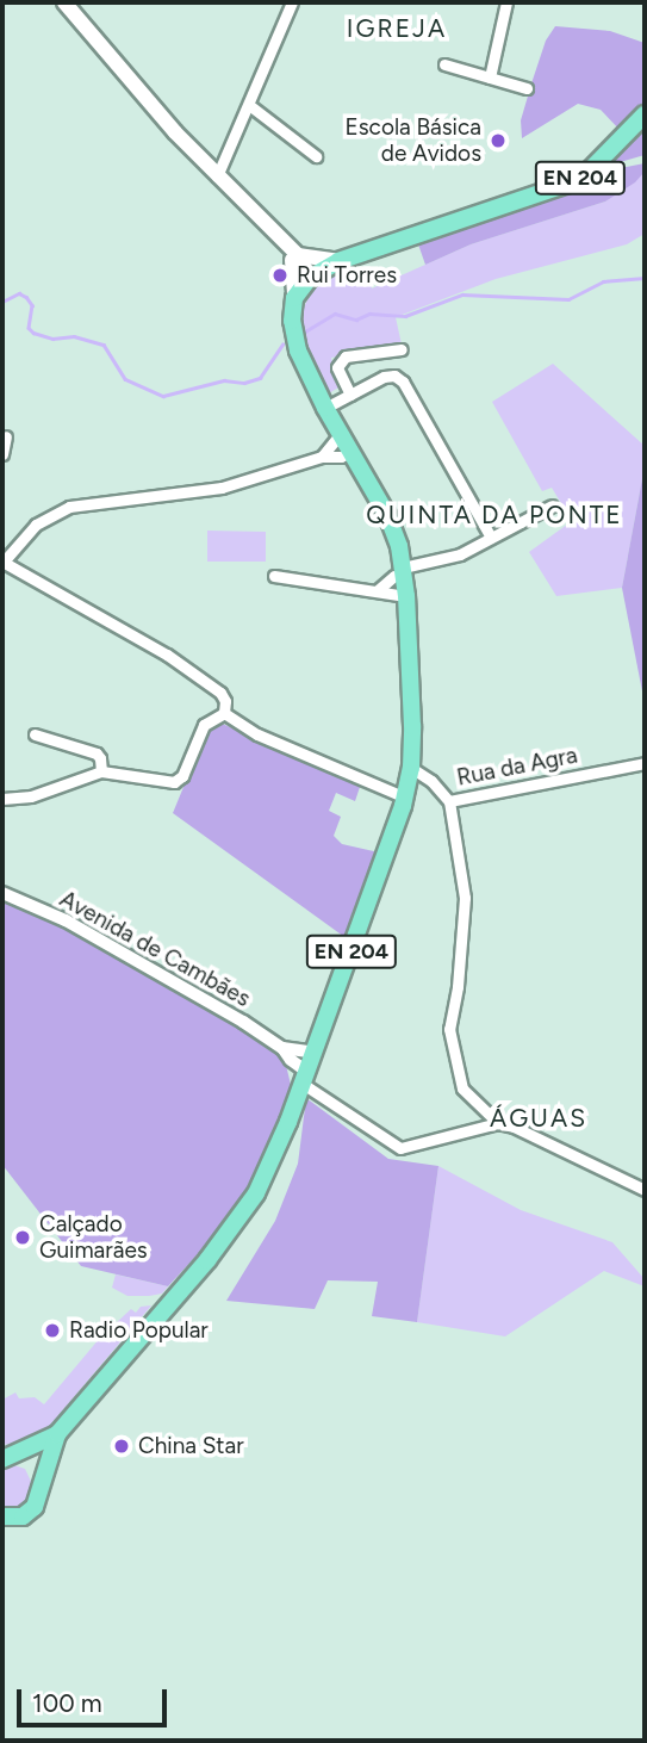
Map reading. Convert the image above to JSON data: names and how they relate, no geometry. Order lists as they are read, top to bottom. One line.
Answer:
{"streets":{"main road":["EN 204"],"street":["Rua da Agra","Avenida de Cambães"]},"crossings":[["EN 204","Rua da Agra"],["EN 204","Avenida de Cambães"]],"districts":["IGREJA","QUINTA DA PONTE","ÁGUAS"],"places":["Escola Básica de Avidos","Rui Torres","Calçado Guimarães","Radio Popular","China Star"],"scale_bar":"100 m"}
